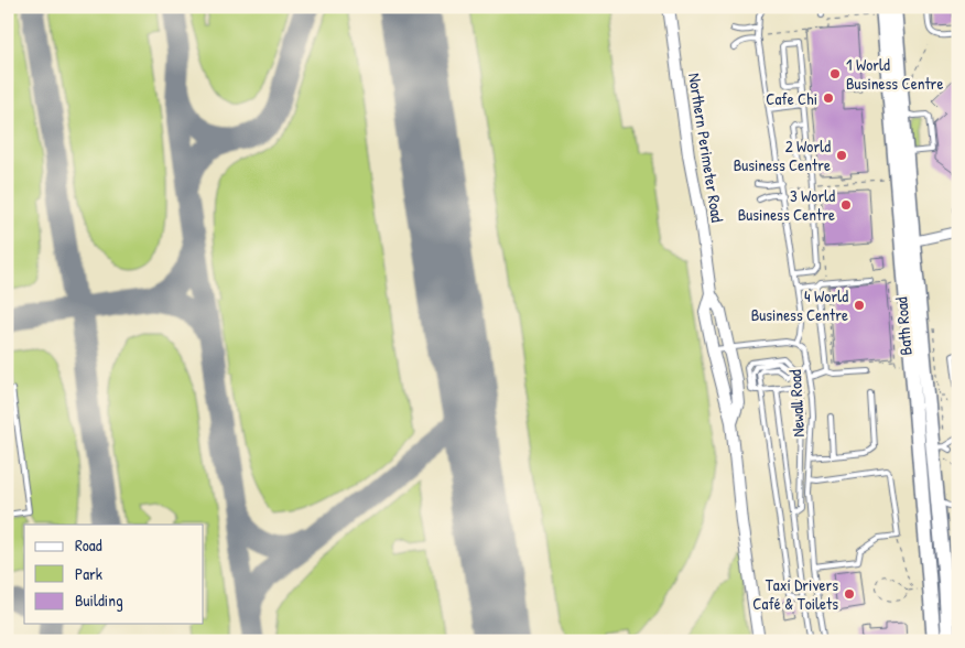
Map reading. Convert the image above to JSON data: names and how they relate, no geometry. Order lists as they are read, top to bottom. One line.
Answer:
{"streets":{"highway":["Bath Road"],"street":["Northern Perimeter Road"],"lane":["Newall Road"]},"places":["1 World Business Centre","Cafe Chi","2 World Business Centre","3 World Business Centre","4 World Business Centre","Taxi Drivers Café & Toilets"],"legend":["Road","Park","Building"]}
